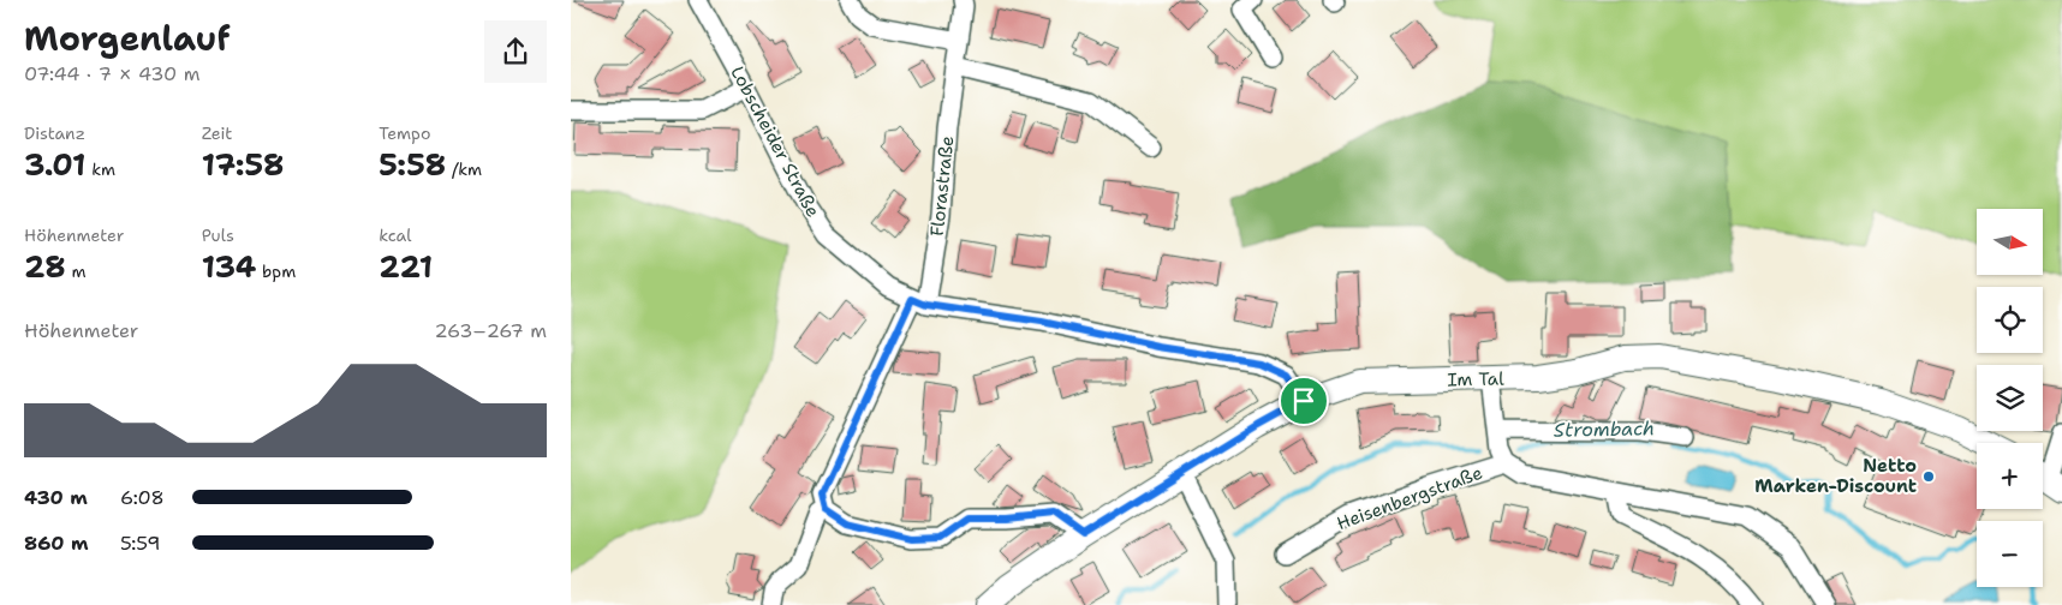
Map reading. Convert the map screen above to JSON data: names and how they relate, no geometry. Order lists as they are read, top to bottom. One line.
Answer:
{"streets":{"main road":["Im Tal"],"street":["Lobscheider Straße","Florastraße","Heisenbergstraße"]},"crossings":[["Lobscheider Straße","Florastraße"],["Lobscheider Straße","Im Tal"],["Im Tal","Heisenbergstraße"]],"water":["Strombach"],"places":["Netto Marken-Discount"],"north":"right","page":{"heading":["Morgenlauf","07:44 · 7 × 430 m"],"stats":[["Distanz","3.01 km"],["Zeit","17:58"],["Tempo","5:58 /km"],["Höhenmeter","28 m"],["Puls","134 bpm"],["kcal","221"]],"map_buttons":["+","−"],"chart":["Höhenmeter","263–267 m"],"list":[{"name":"430 m","note":"6:08"},{"name":"860 m","note":"5:59"}]}}
